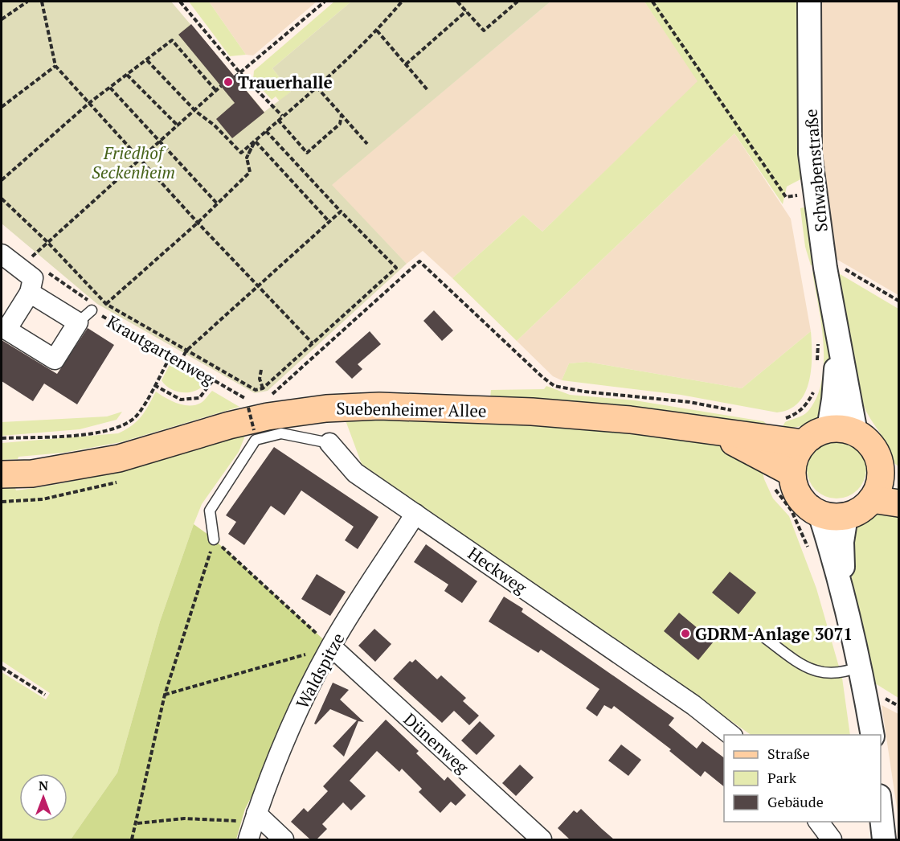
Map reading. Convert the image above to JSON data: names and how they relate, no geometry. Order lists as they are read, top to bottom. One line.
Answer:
{"streets":{"main road":["Suebenheimer Allee"],"street":["Schwabenstraße","Heckweg","Waldspitze","Dünenweg"],"path":["Krautgartenweg"]},"crossings":[["Schwabenstraße","Suebenheimer Allee"],["Heckweg","Waldspitze"],["Waldspitze","Dünenweg"]],"parks":["Friedhof Seckenheim"],"places":["Trauerhalle","GDRM-Anlage 3071"],"legend":["Straße","Park","Gebäude"],"north":"top"}
